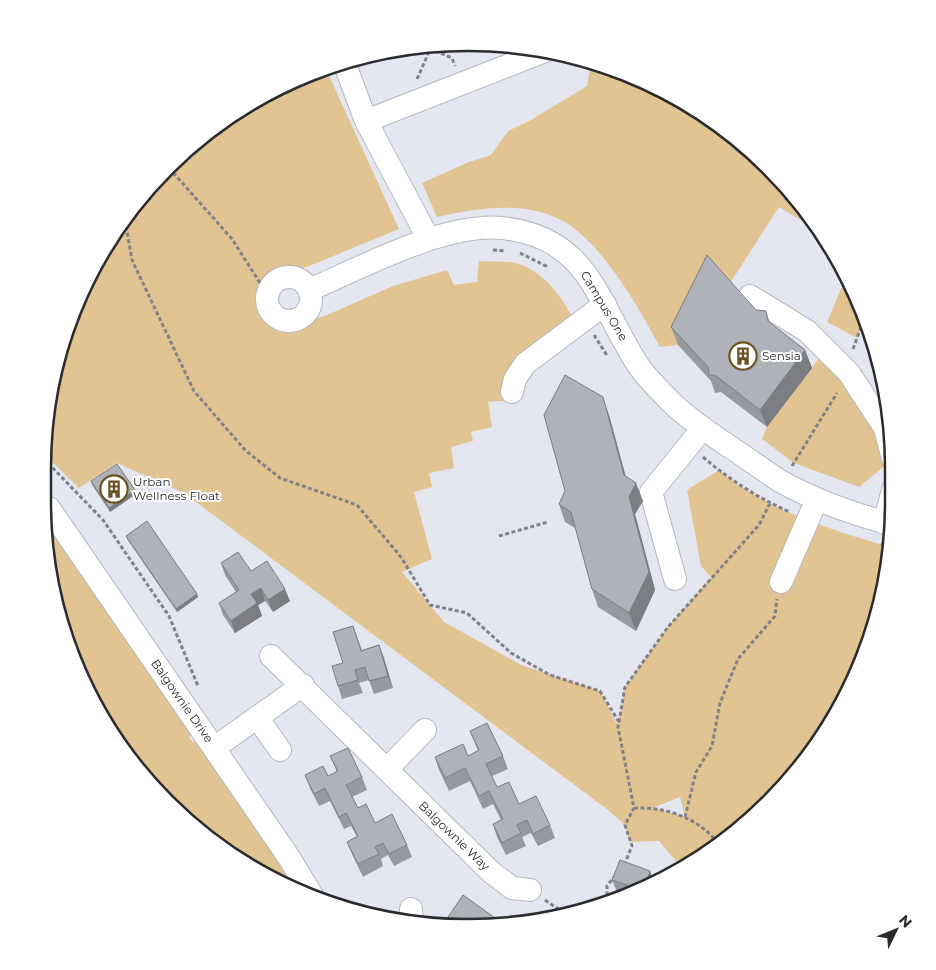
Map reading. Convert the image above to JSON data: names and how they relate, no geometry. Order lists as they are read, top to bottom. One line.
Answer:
{"streets":{"street":["Campus One","Balgownie Drive","Balgownie Way"]},"places":{"building":["Sensia","Urban Wellness Float"]},"north":"top right"}
